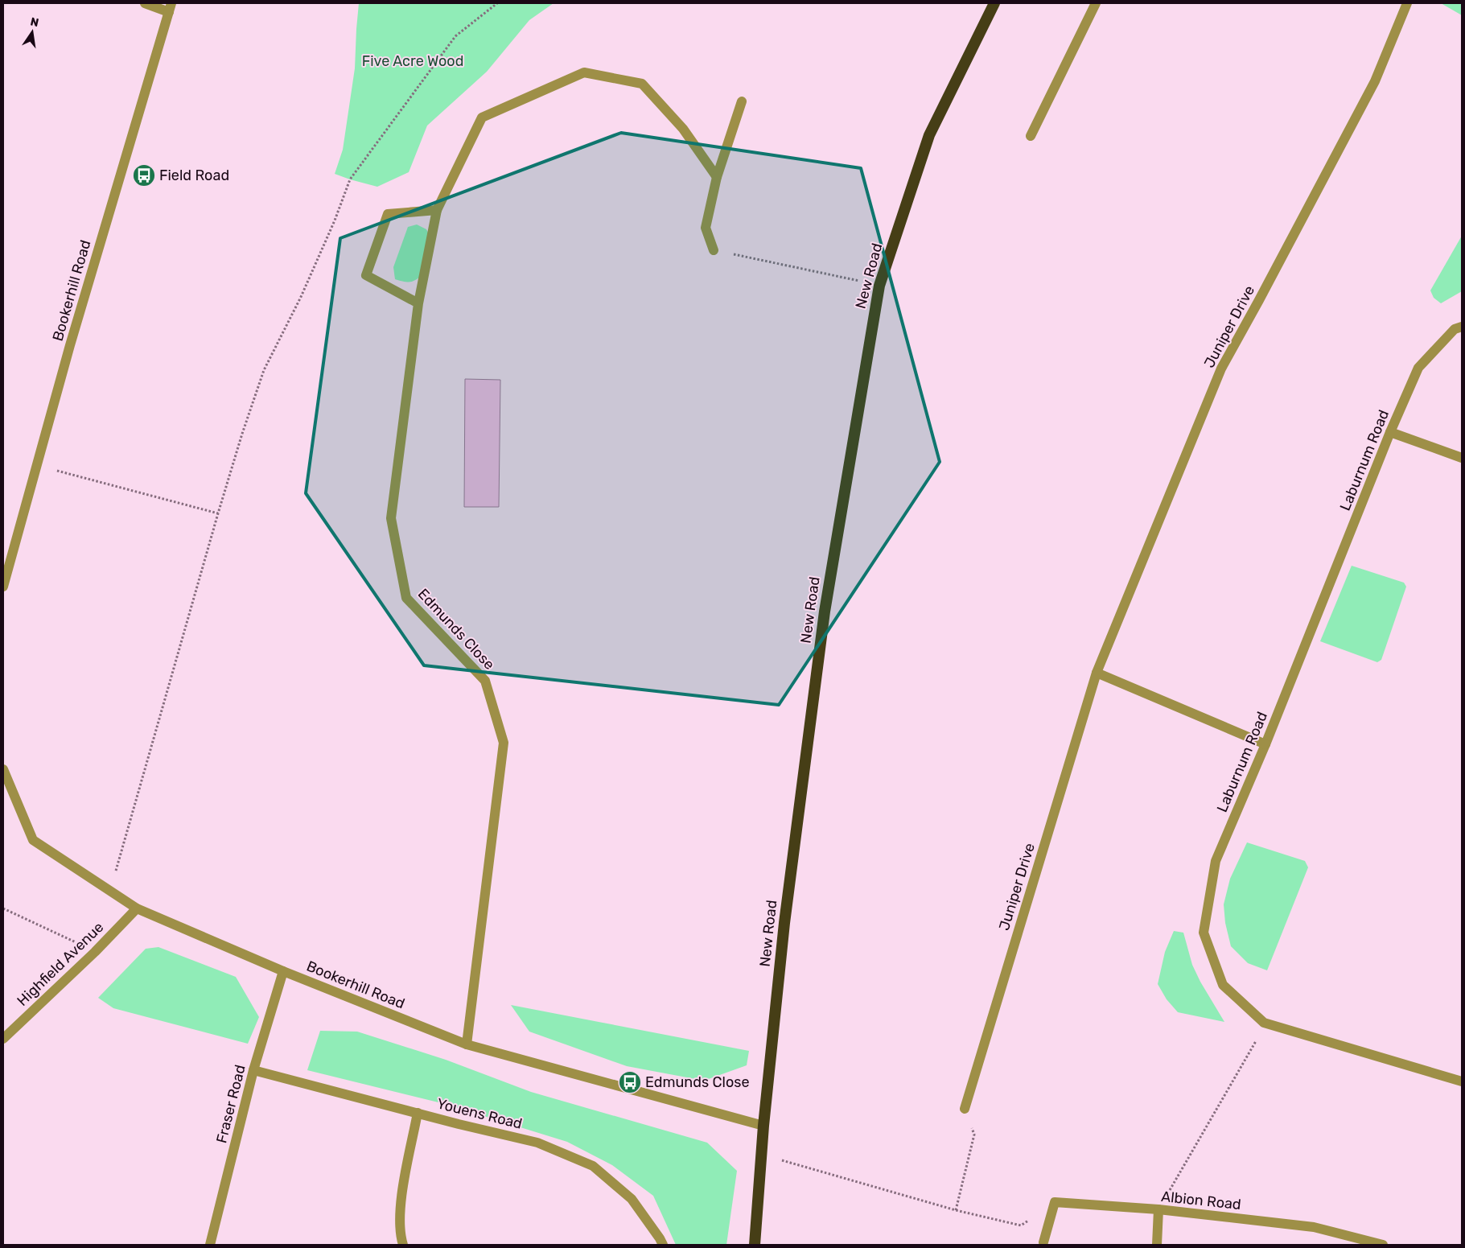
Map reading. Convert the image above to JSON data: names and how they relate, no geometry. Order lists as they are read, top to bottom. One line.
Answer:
{"streets":{"highway":["New Road"],"street":["Bookerhill Road","Juniper Drive","Laburnum Road","Edmunds Close","Highfield Avenue","Fraser Road","Youens Road","Albion Road"]},"crossings":[["New Road","Bookerhill Road"],["Bookerhill Road","Edmunds Close"],["Bookerhill Road","Highfield Avenue"],["Bookerhill Road","Fraser Road"],["Fraser Road","Youens Road"]],"parks":["Five Acre Wood"],"places":{"bus stop":["Field Road","Edmunds Close"]},"north":"top"}
